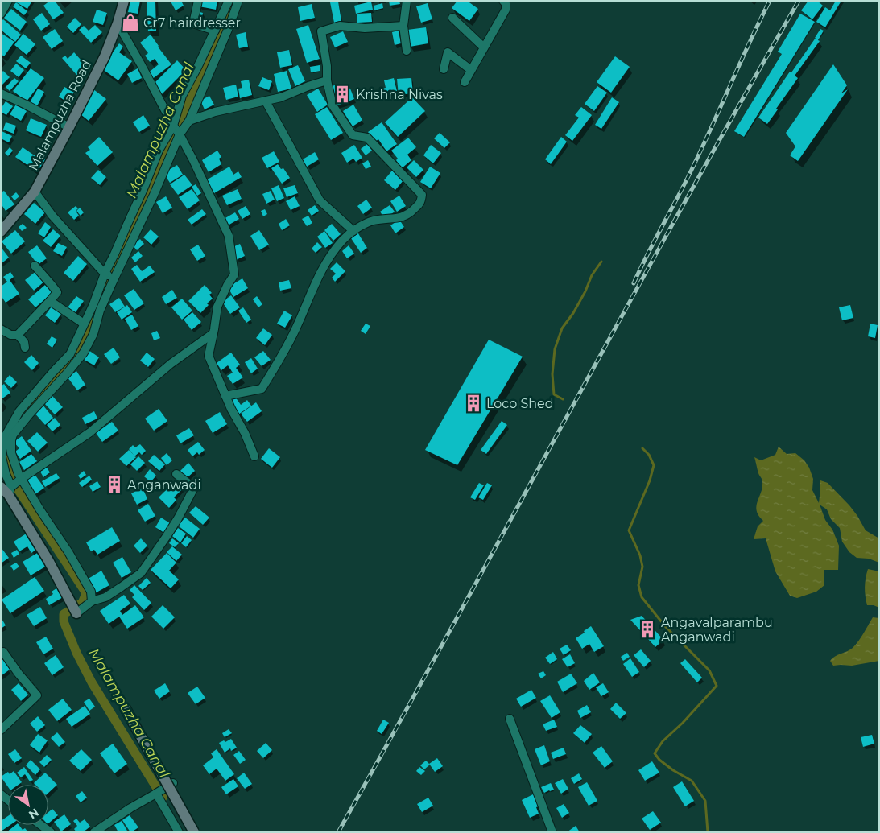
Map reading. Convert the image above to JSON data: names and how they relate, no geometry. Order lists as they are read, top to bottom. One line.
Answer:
{"streets":{"main road":["Malampuzha Road"]},"water":["Malampuzha Canal"],"places":{"shop":["Cr7 hairdresser"],"building":["Krishna Nivas","Loco Shed","Anganwadi","Angavalparambu Anganwadi"]},"north":"bottom right"}
